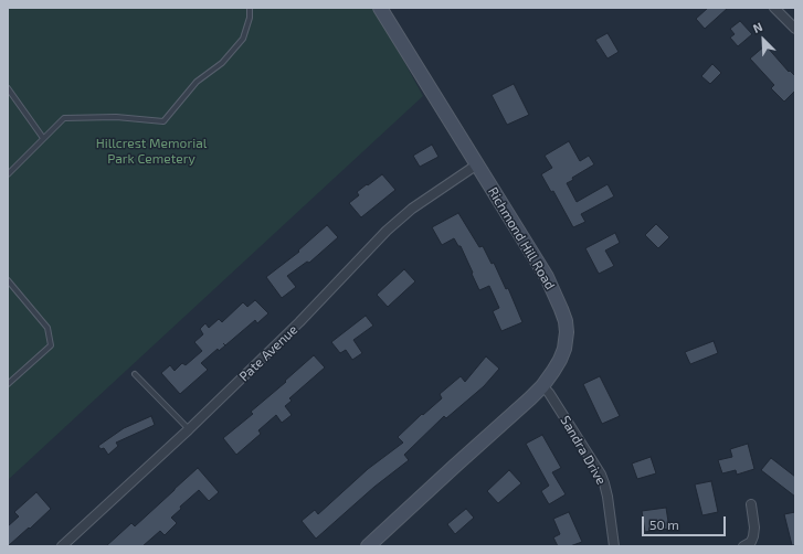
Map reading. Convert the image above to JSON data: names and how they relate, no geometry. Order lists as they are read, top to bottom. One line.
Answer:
{"streets":{"street":["Richmond Hill Road","Pate Avenue","Sandra Drive"]},"crossings":[["Richmond Hill Road","Pate Avenue"],["Richmond Hill Road","Sandra Drive"]],"parks":["Hillcrest Memorial Park Cemetery"],"scale_bar":"50 m","north":"top left"}
